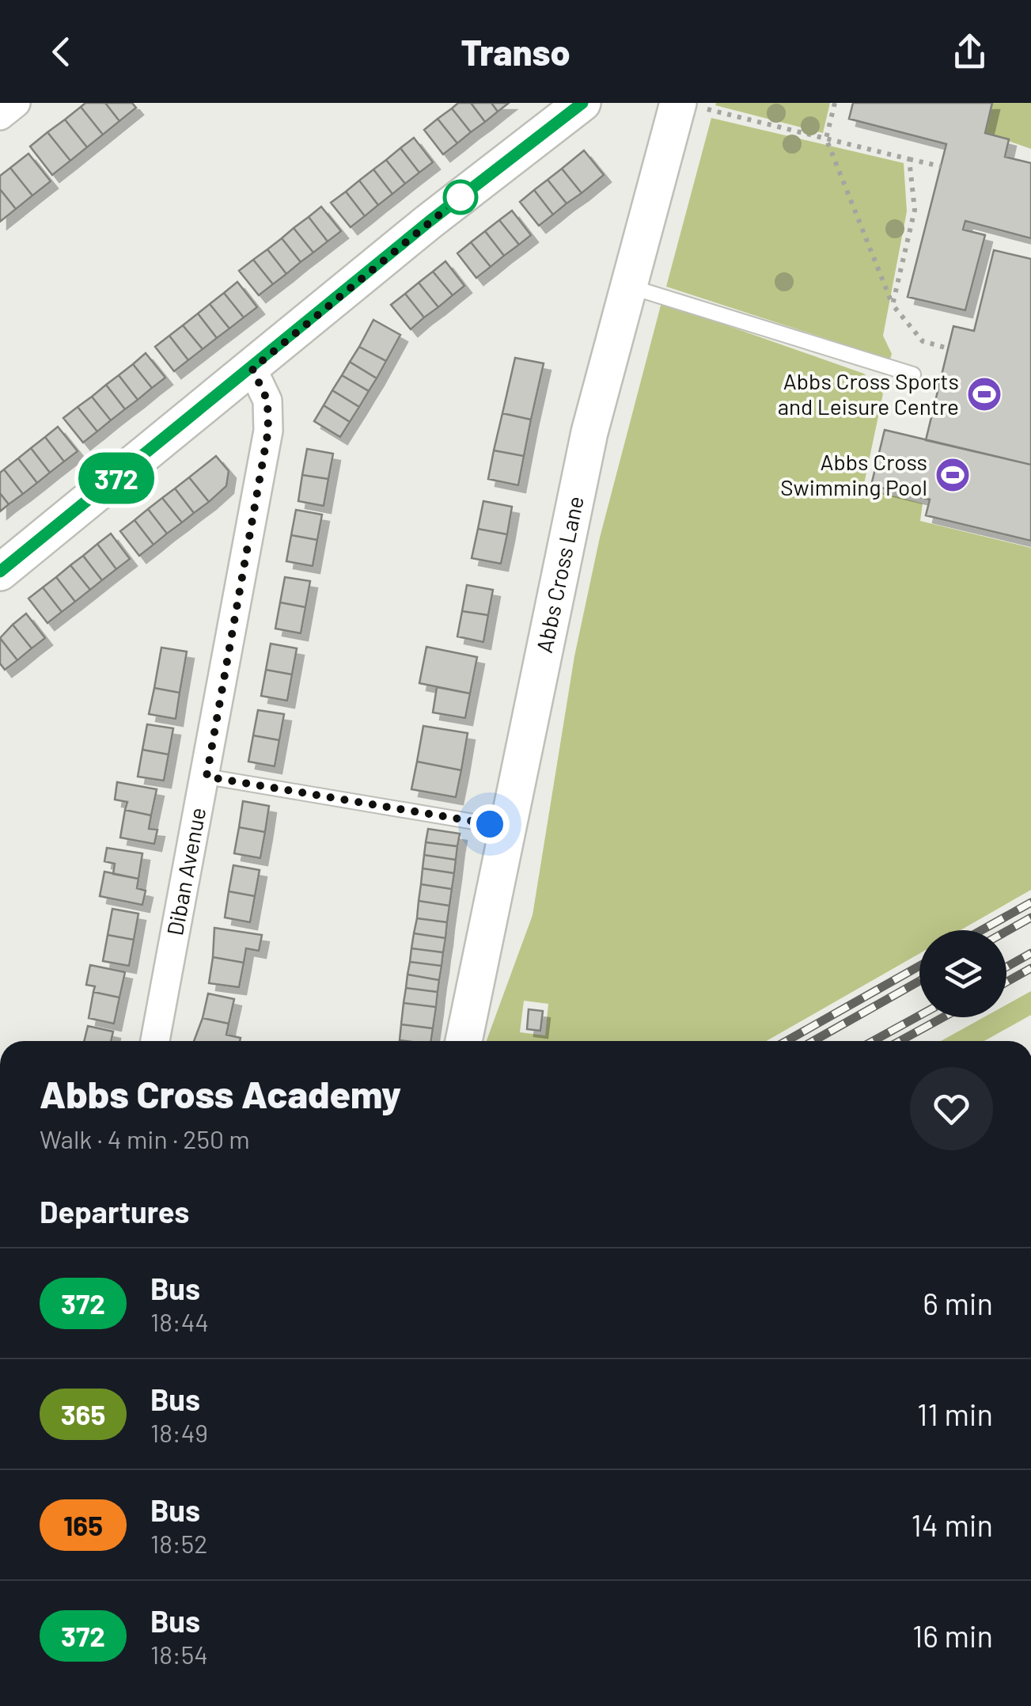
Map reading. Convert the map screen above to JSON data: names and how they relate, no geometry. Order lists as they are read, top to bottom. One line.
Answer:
{"streets":{"street":["Abbs Cross Lane","Diban Avenue"]},"places":{"sports":["Abbs Cross Sports and Leisure Centre","Abbs Cross Swimming Pool"]},"lines":["bus line 372"],"page":{"header":"Transo","on_map":"372","heading":[["Abbs Cross Academy","Walk · 4 min · 250 m"],"Departures"],"list":[{"mark":"372","name":"Bus","note":"18:44","value":"6 min"},{"mark":"365","name":"Bus","note":"18:49","value":"11 min"},{"mark":"165","name":"Bus","note":"18:52","value":"14 min"},{"mark":"372","name":"Bus","note":"18:54","value":"16 min"}]}}
